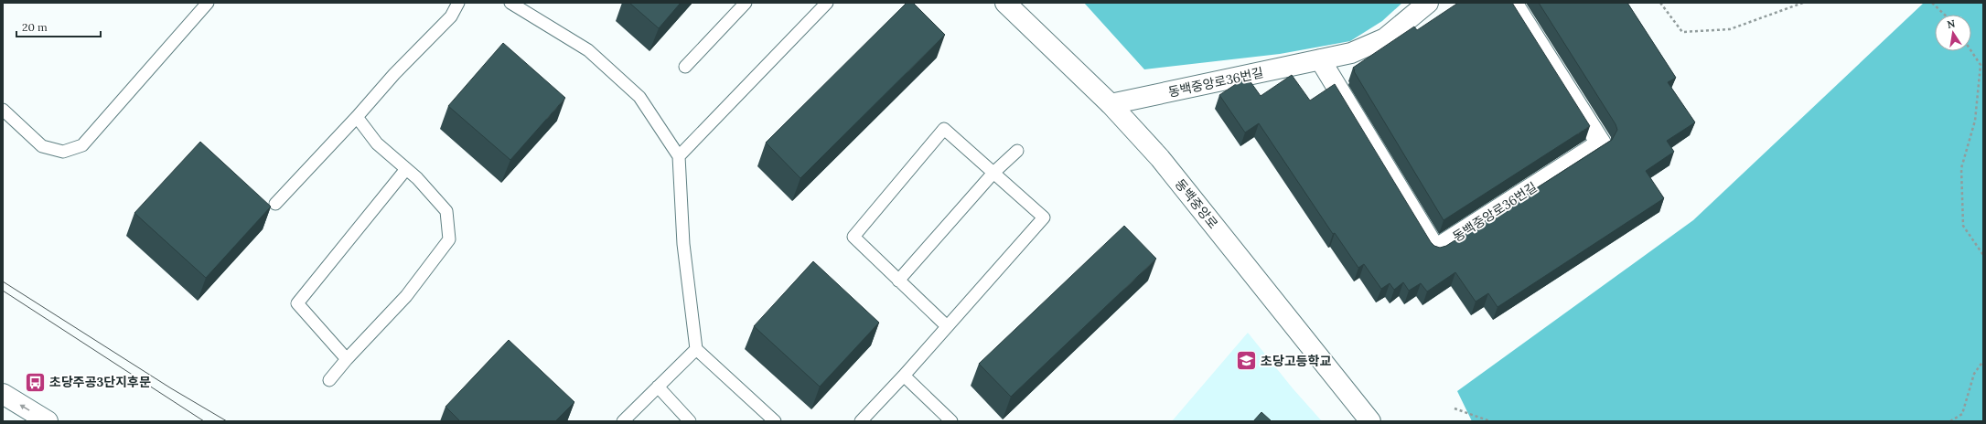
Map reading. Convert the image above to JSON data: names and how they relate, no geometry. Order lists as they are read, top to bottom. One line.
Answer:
{"streets":{"street":["동백중앙로36번길","동백중앙로"]},"crossings":[["동백중앙로36번길","동백중앙로"]],"places":{"school or university":["초당고등학교"],"bus stop":["초당주공3단지후문"]},"scale_bar":"20 m","north":"top"}
